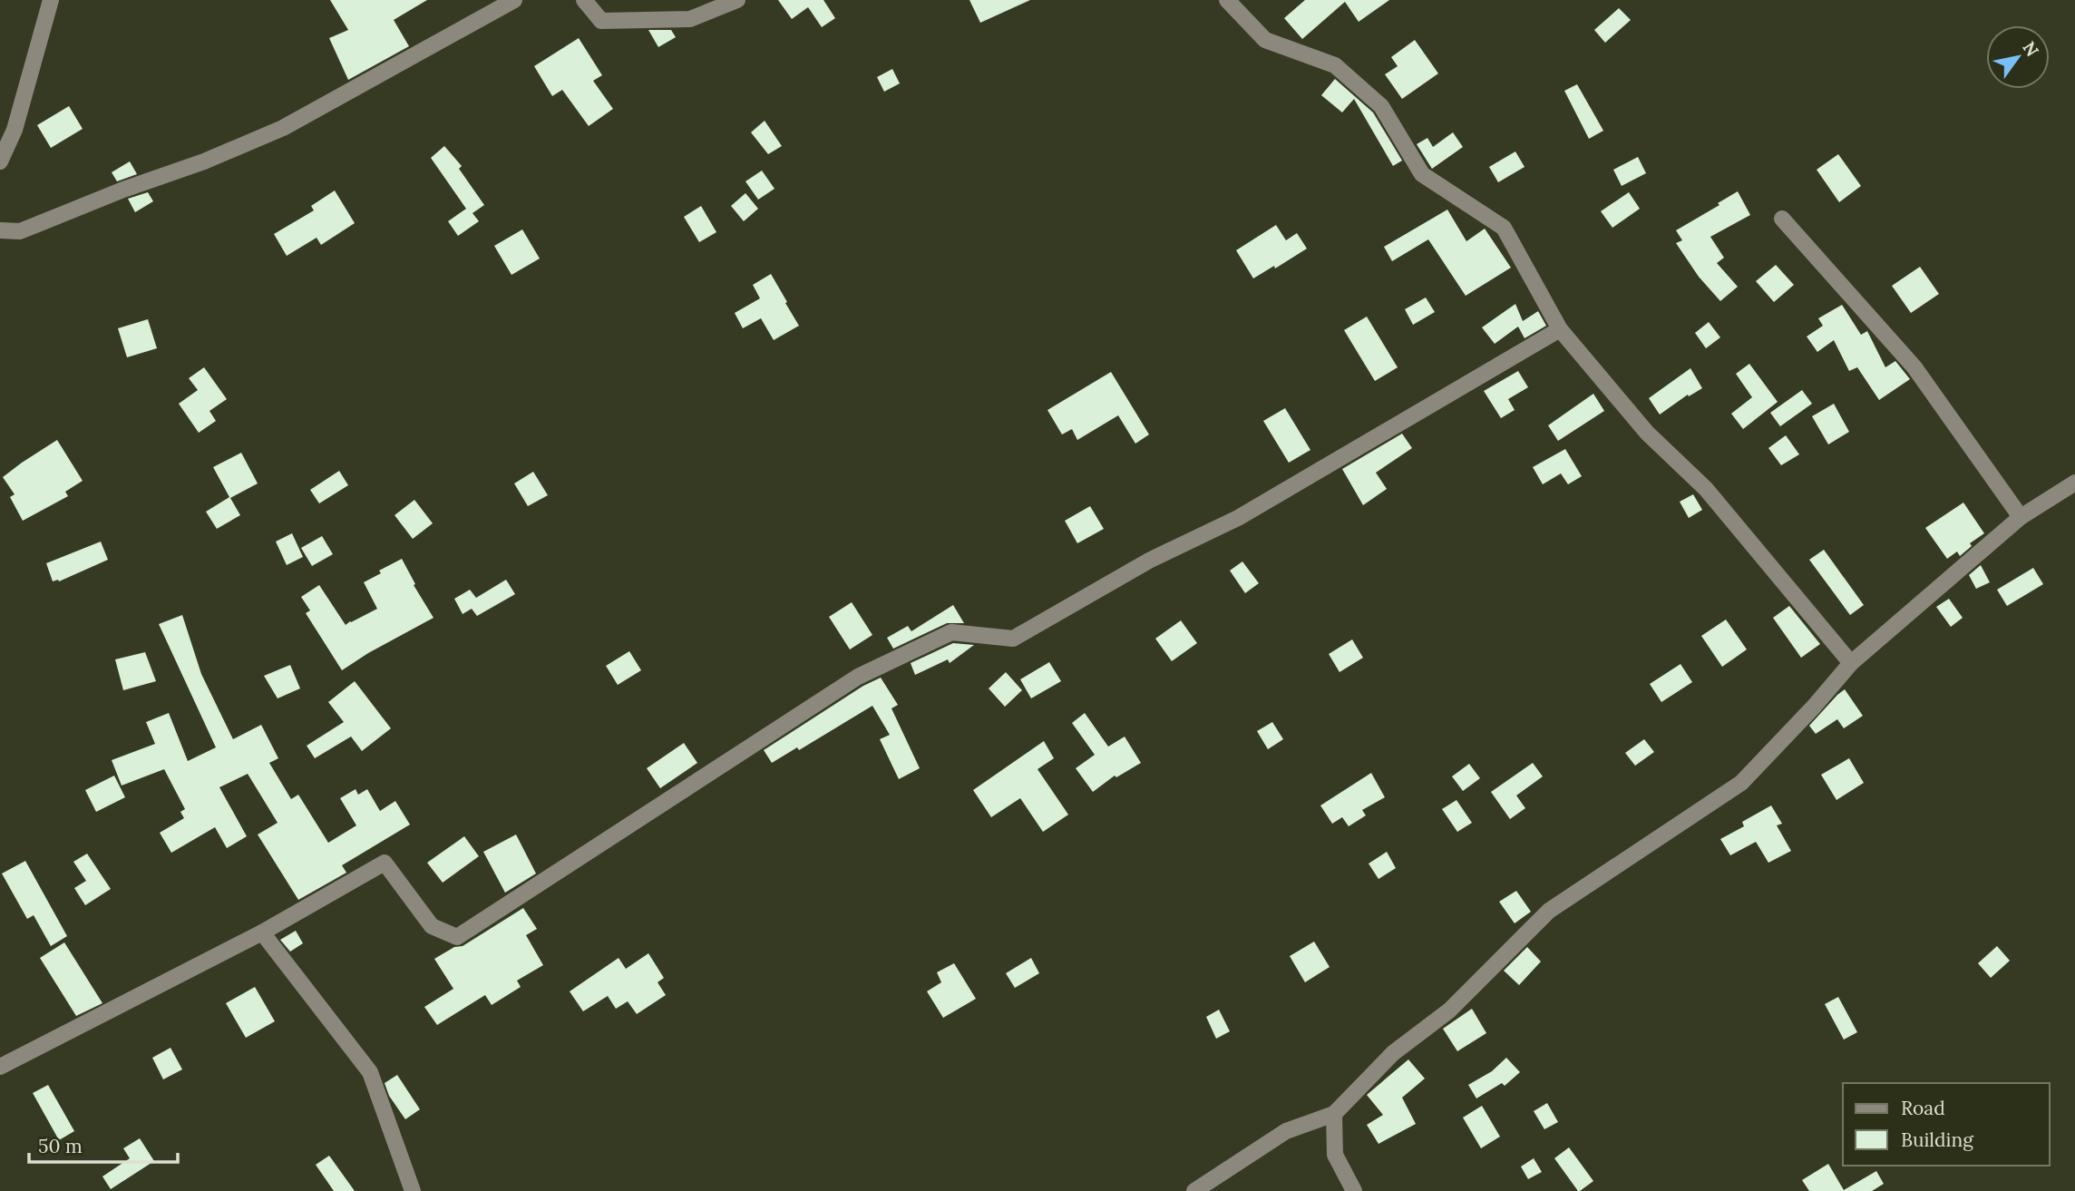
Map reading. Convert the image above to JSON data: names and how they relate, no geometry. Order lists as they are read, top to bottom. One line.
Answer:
{"legend":["Road","Building"],"scale_bar":"50 m","north":"top right"}
